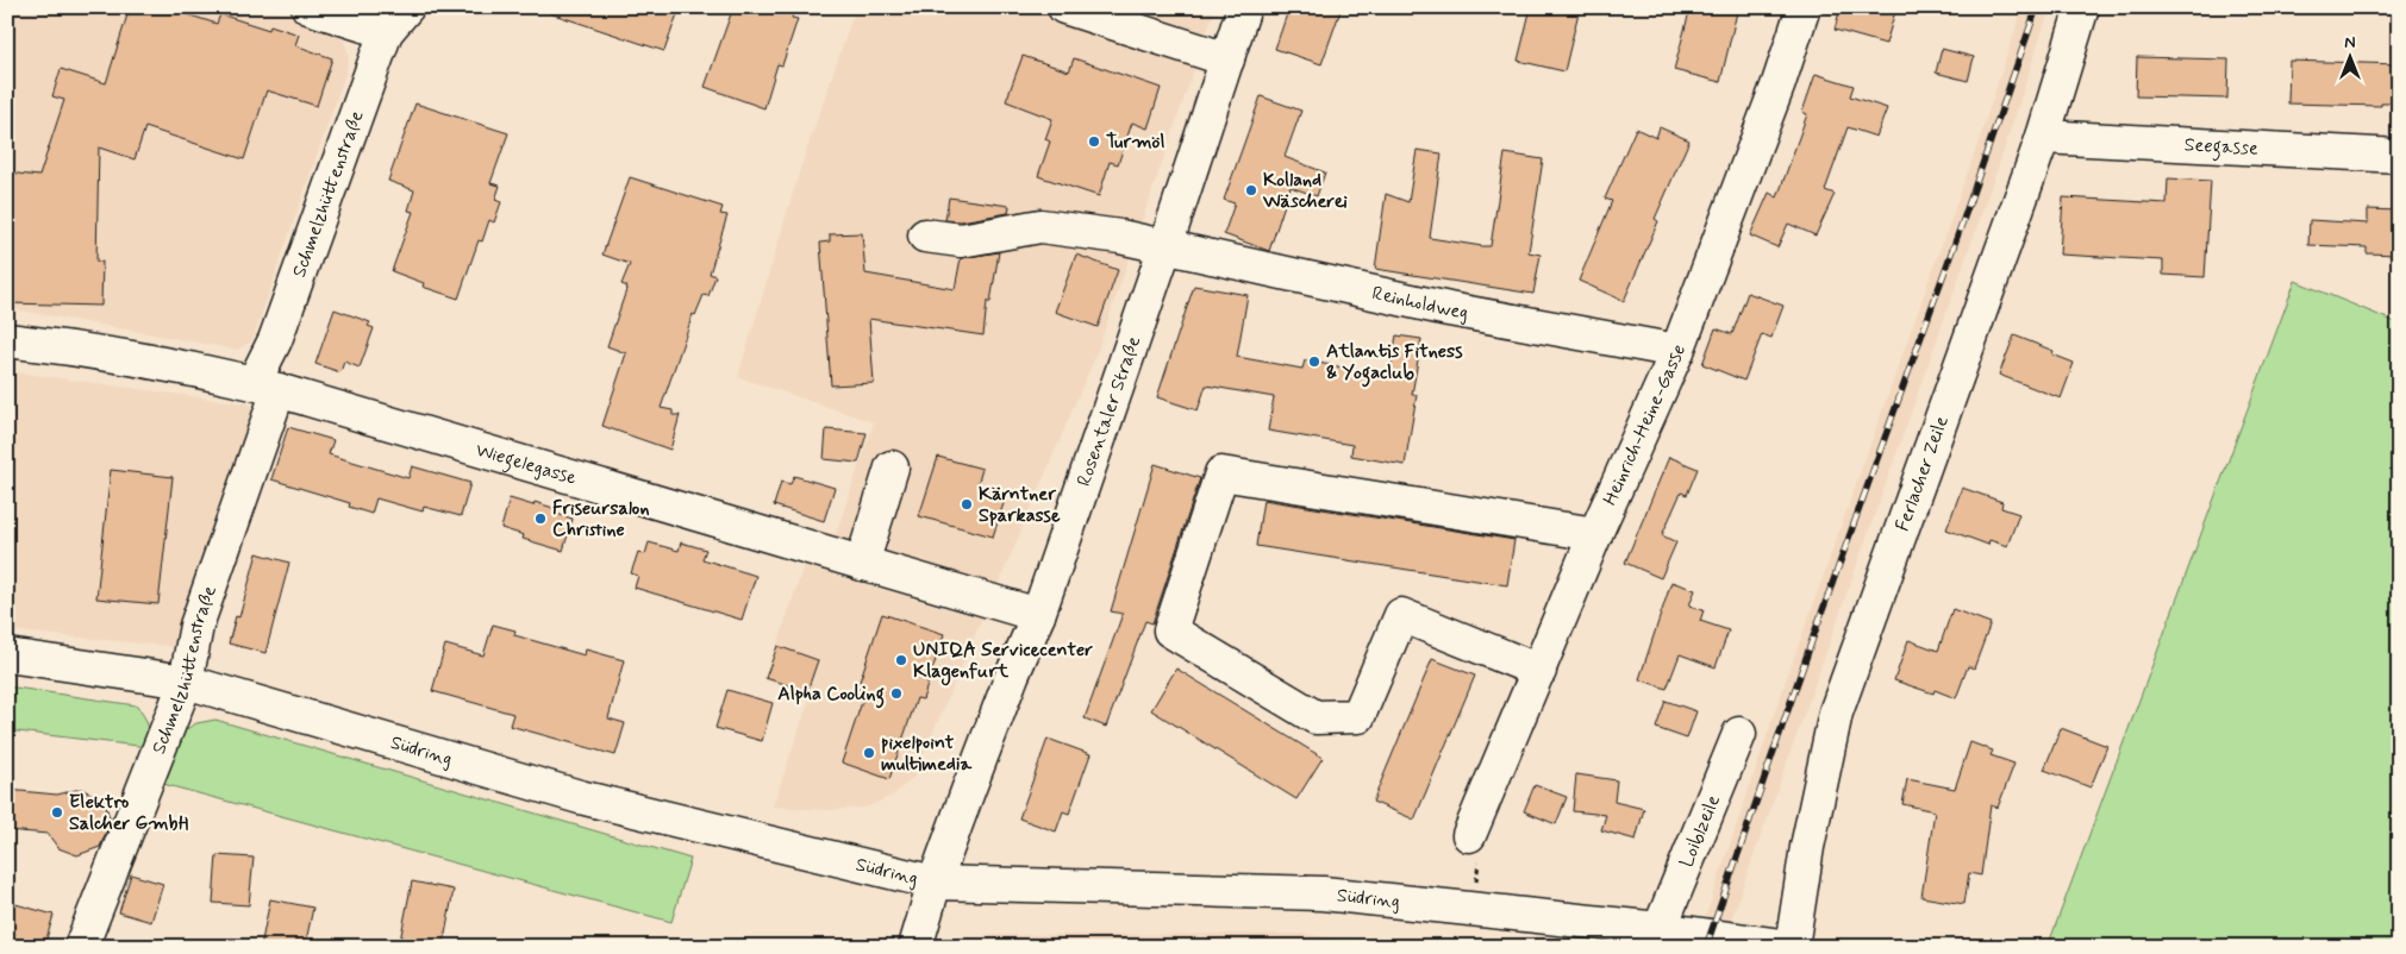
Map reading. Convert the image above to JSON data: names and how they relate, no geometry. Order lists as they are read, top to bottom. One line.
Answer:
{"streets":{"street":["Seegasse","Schmelzhüttenstraße","Reinholdweg","Rosentaler Straße","Heinrich-Heine-Gasse","Wiegelegasse","Ferlacher Zeile","Südring","Loiblzeile"]},"crossings":[["Seegasse","Ferlacher Zeile"],["Schmelzhüttenstraße","Wiegelegasse"],["Schmelzhüttenstraße","Südring"],["Reinholdweg","Rosentaler Straße"],["Reinholdweg","Heinrich-Heine-Gasse"],["Rosentaler Straße","Wiegelegasse"],["Rosentaler Straße","Südring"],["Ferlacher Zeile","Südring"],["Südring","Loiblzeile"]],"places":["Turmöl","Kolland Wäscherei","Atlantis Fitness & Yogaclub","Kärntner Sparkasse","Friseursalon Christine","UNIQA Servicecenter Klagenfurt","Alpha Cooling","pixelpoint multimedia","Elektro Salcher GmbH"],"north":"top"}
